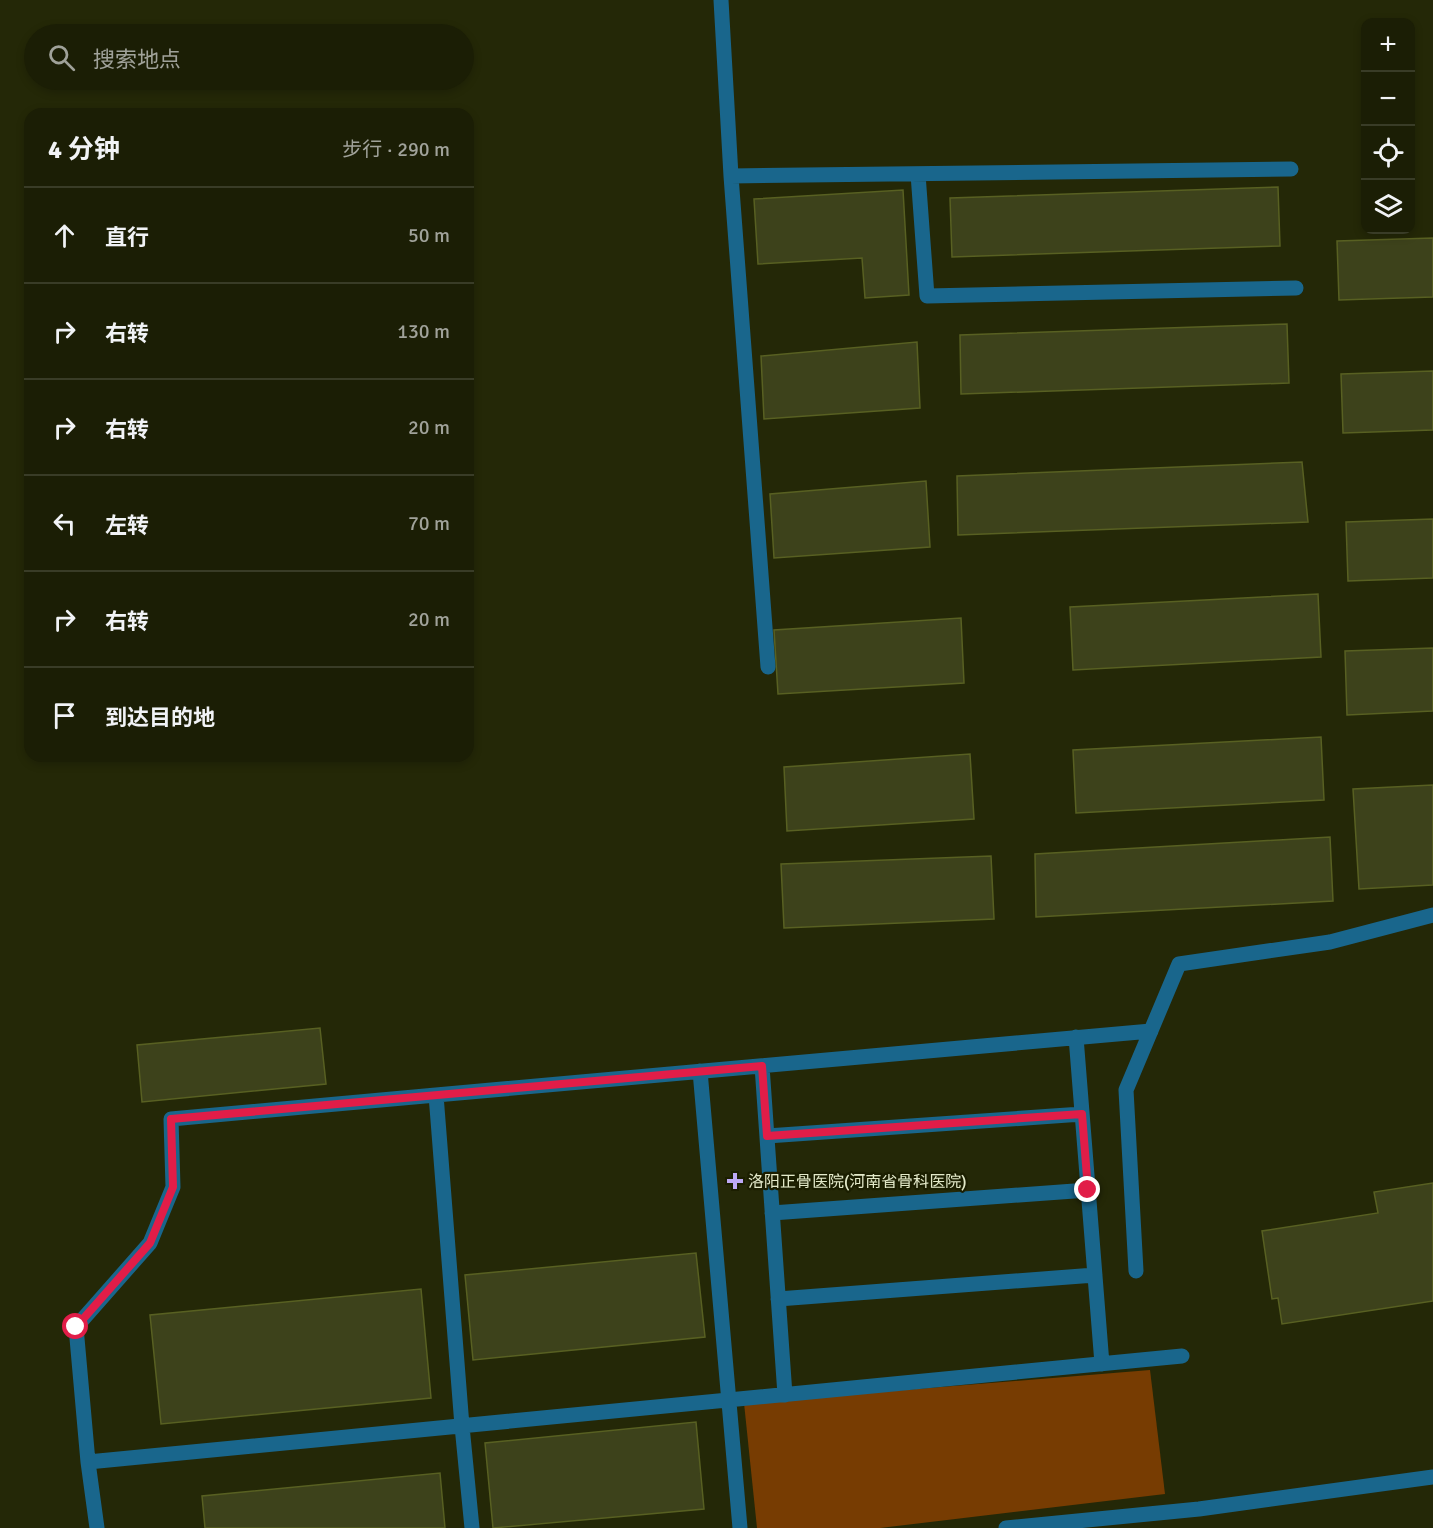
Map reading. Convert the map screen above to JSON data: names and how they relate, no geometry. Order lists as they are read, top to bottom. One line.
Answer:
{"places":{"health":["洛阳正骨医院(河南省骨科医院)"]},"page":{"map_buttons":["+","−"],"search":"搜索地点","heading":["4 分钟","步行 · 290 m"],"list":[["直行","50 m"],["右转","130 m"],["右转","20 m"],["左转","70 m"],["右转","20 m"],"到达目的地"]}}
